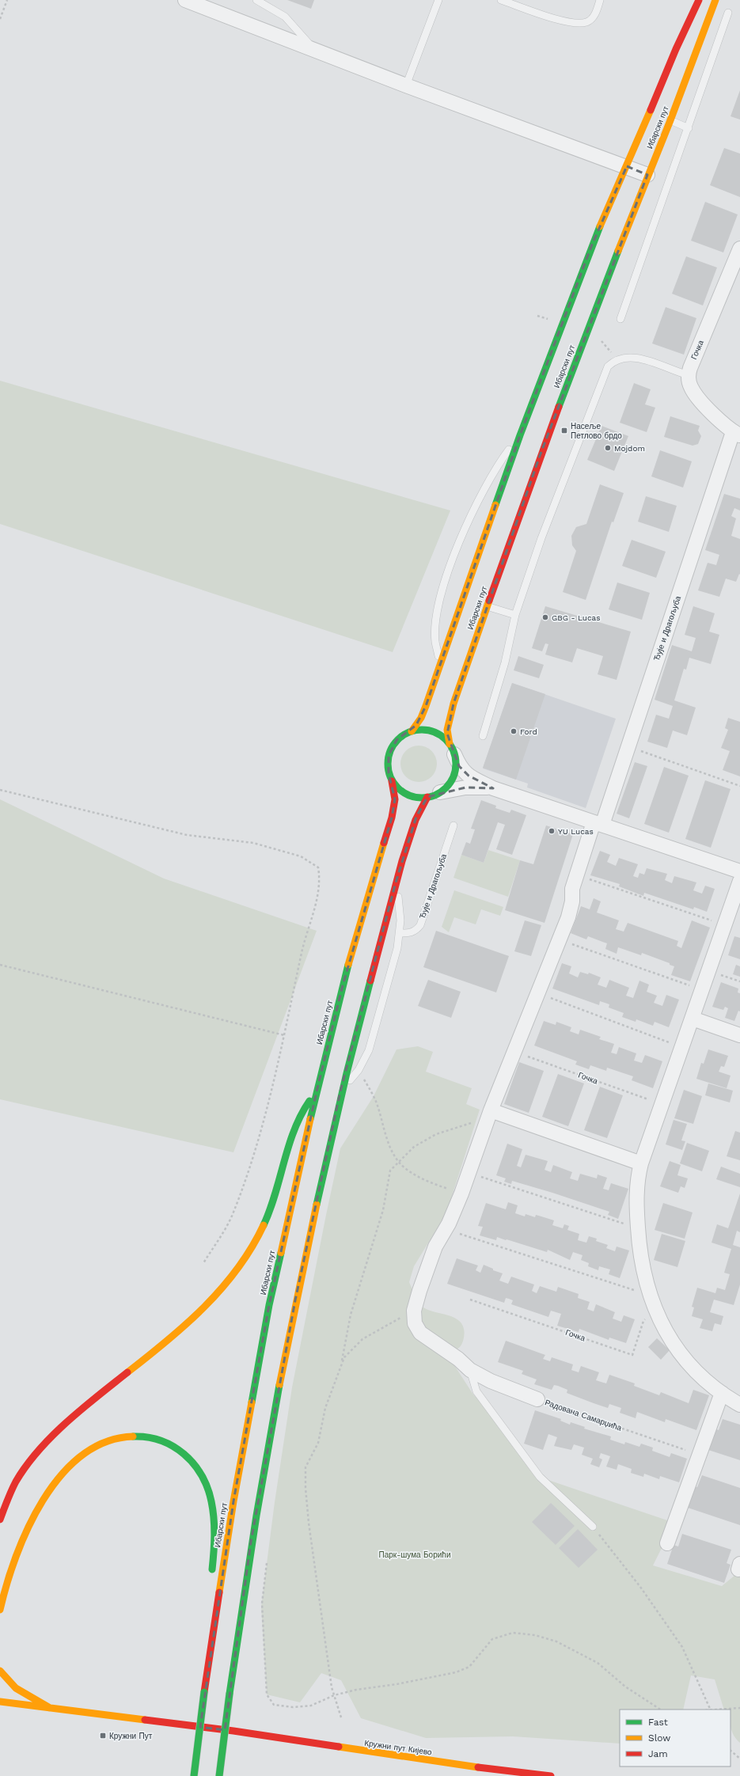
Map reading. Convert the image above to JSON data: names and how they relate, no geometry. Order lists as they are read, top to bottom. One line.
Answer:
{"streets":{"main road":["Ибарски пут","Кружни пут Кијево"],"street":["Гочка","Ђује и Драгољуба","Радована Самарџића"]},"crossings":[["Гочка","Ђује и Драгољуба"],["Ђује и Драгољуба","Радована Самарџића"]],"parks":["Парк-шума Борићи"],"places":{"transit":["Насеље Петлово брдо","Кружни Пут"],"other":["Mojdom","GBG - Lucas","Ford","YU Lucas"]},"legend":["Fast","Slow","Jam"]}
